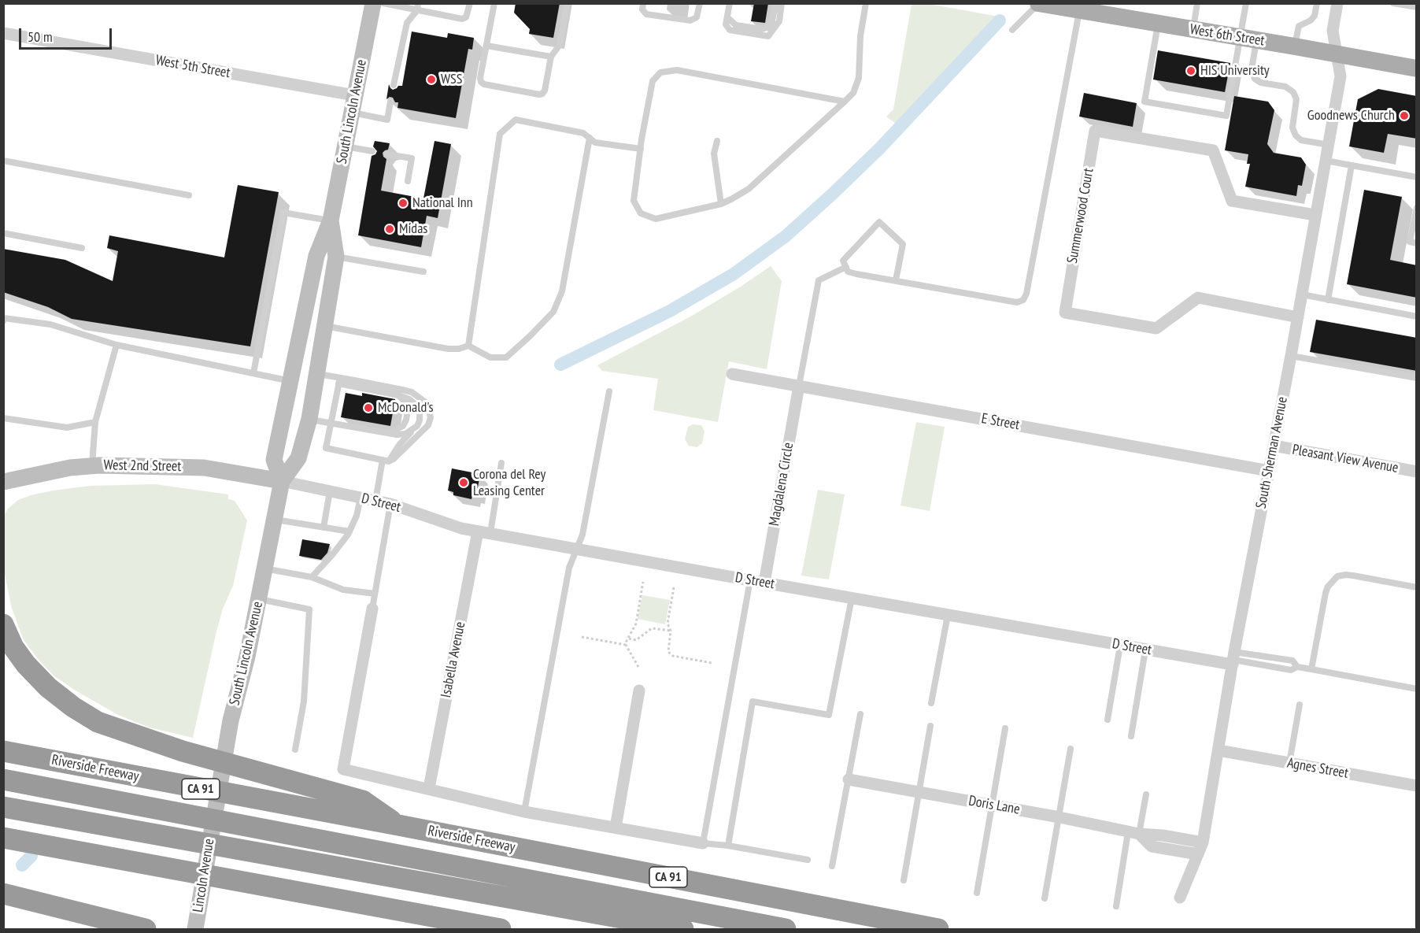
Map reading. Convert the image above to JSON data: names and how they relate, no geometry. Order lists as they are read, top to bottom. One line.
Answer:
{"streets":{"highway":["Riverside Freeway","CA 91"],"main road":["West 6th Street","South Lincoln Avenue","West 2nd Street","Lincoln Avenue"],"street":["West 5th Street","Summerwood Court","E Street","South Sherman Avenue","Pleasant View Avenue","Magdalena Circle","D Street","Isabella Avenue","Agnes Street","Doris Lane"]},"crossings":[["West 6th Street","South Sherman Avenue"],["West 5th Street","South Lincoln Avenue"],["South Lincoln Avenue","West 2nd Street"],["South Lincoln Avenue","D Street"],["South Lincoln Avenue","Lincoln Avenue"],["Summerwood Court","South Sherman Avenue"],["E Street","South Sherman Avenue"],["E Street","Magdalena Circle"],["South Sherman Avenue","Pleasant View Avenue"],["South Sherman Avenue","D Street"],["South Sherman Avenue","Agnes Street"],["South Sherman Avenue","Doris Lane"],["West 2nd Street","D Street"],["Magdalena Circle","D Street"],["D Street","Isabella Avenue"]],"places":["HIS University","WSS","Goodnews Church","National Inn","Midas","McDonald's","Corona del Rey Leasing Center"],"scale_bar":"50 m"}
